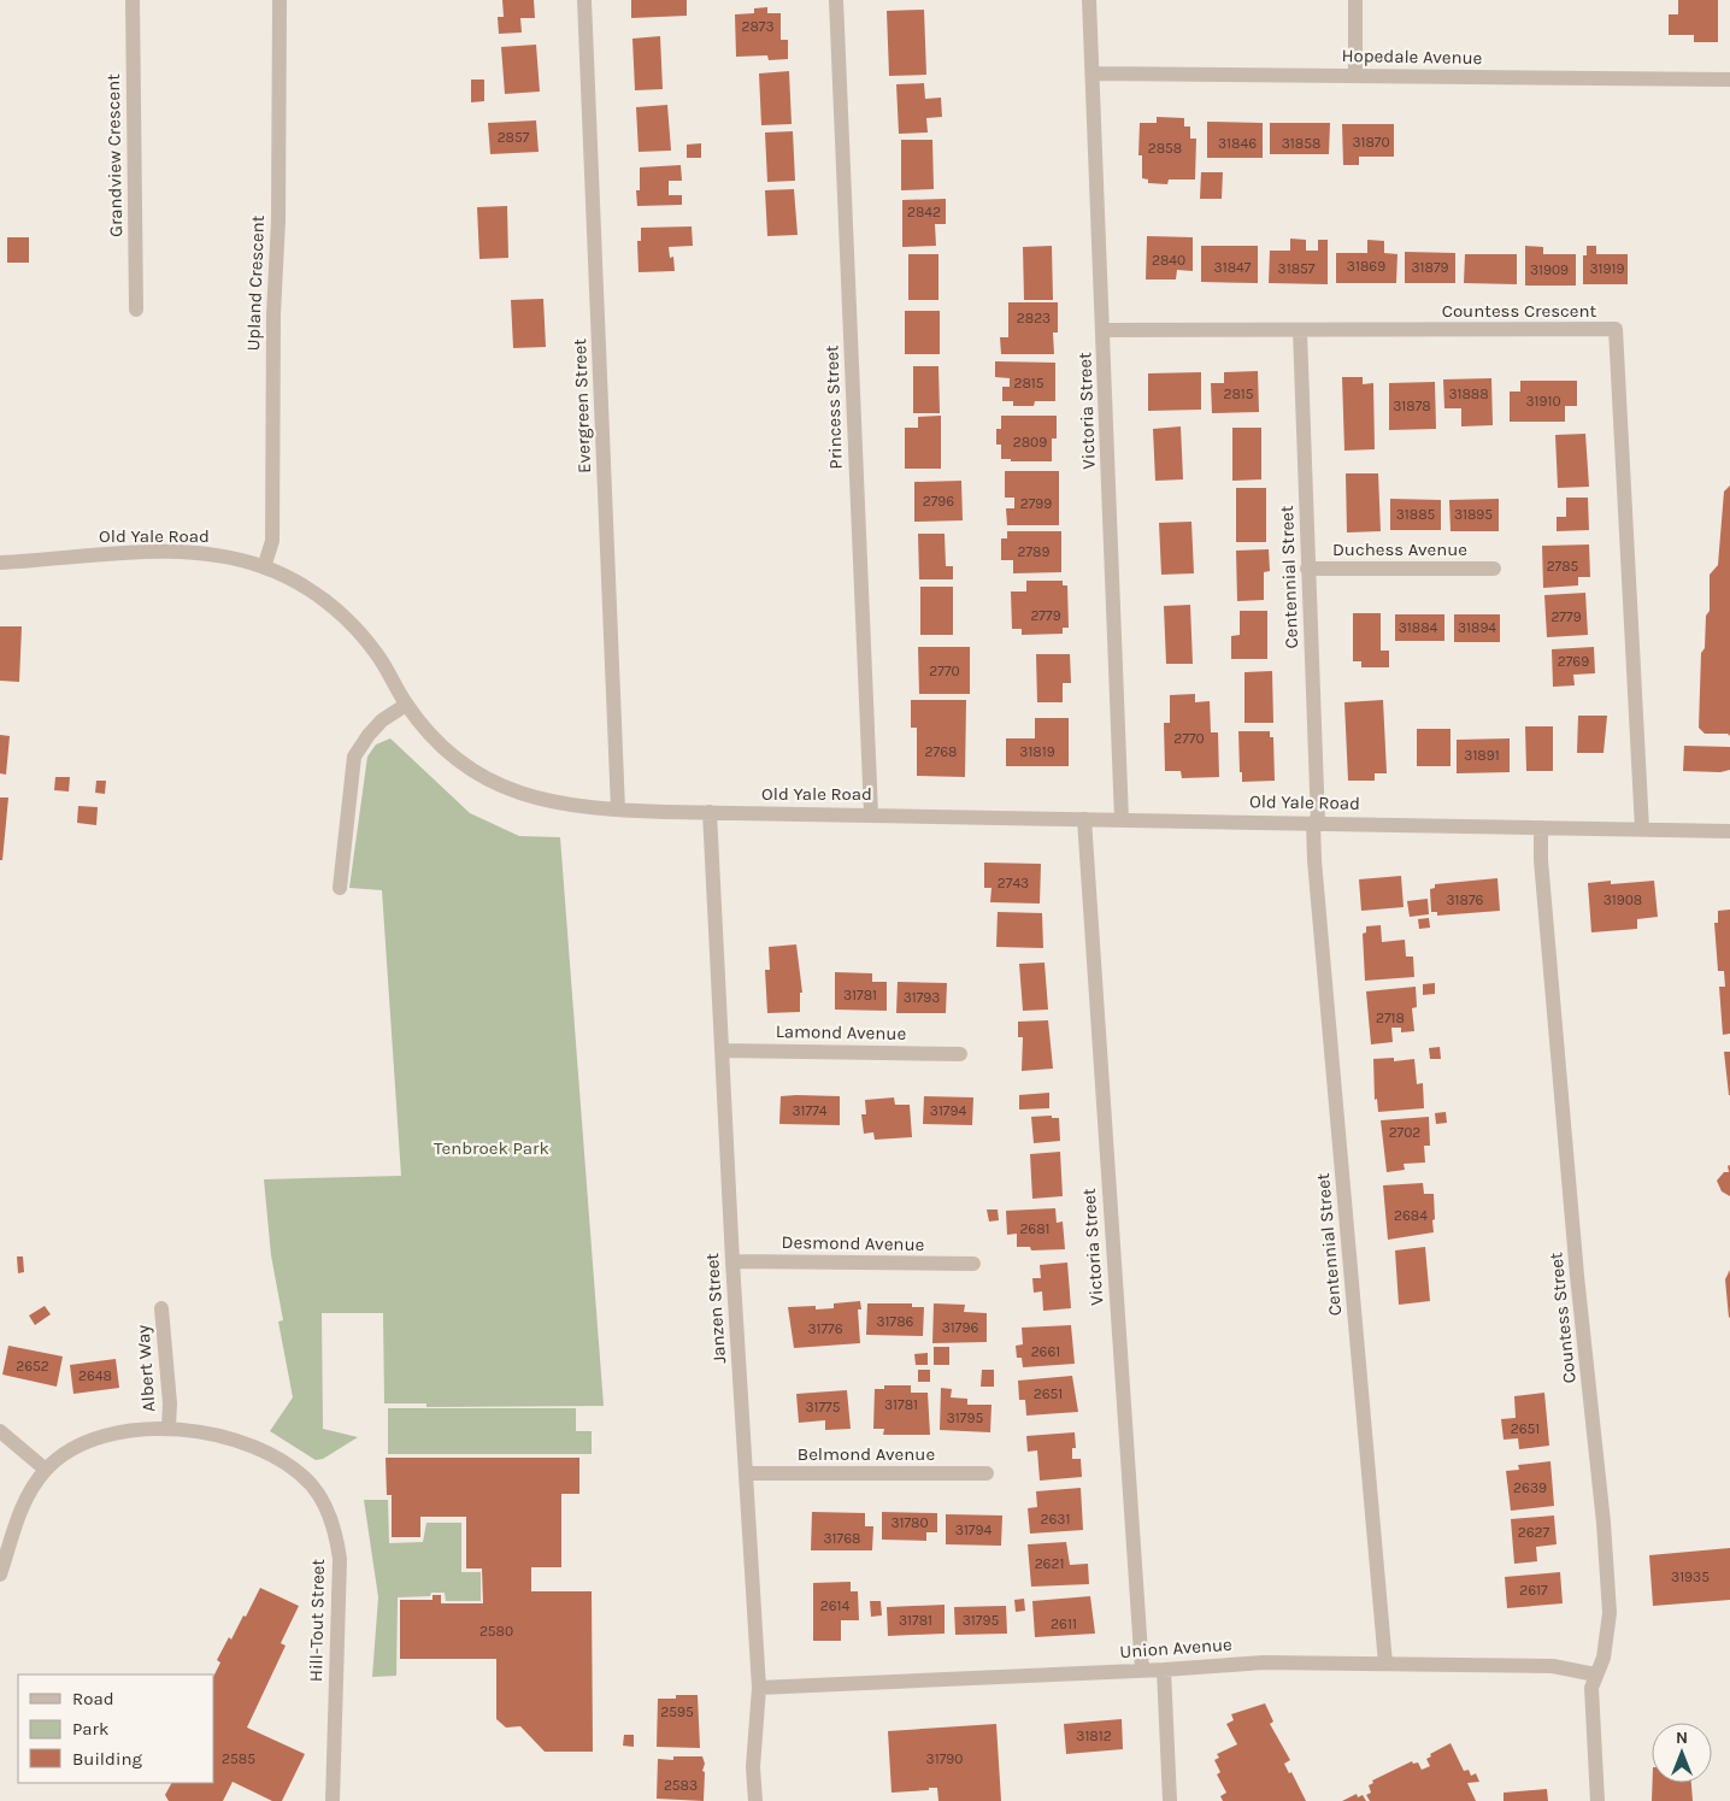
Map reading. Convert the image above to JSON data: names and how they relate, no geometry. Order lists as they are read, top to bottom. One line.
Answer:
{"streets":{"street":["Hopedale Avenue","Grandview Crescent","Upland Crescent","Countess Crescent","Evergreen Street","Princess Street","Victoria Street","Old Yale Road","Duchess Avenue","Centennial Street","Lamond Avenue","Desmond Avenue","Janzen Street","Countess Street","Albert Way","Belmond Avenue","Hill-Tout Street","Union Avenue"]},"crossings":[["Hopedale Avenue","Victoria Street"],["Upland Crescent","Old Yale Road"],["Countess Crescent","Victoria Street"],["Countess Crescent","Old Yale Road"],["Countess Crescent","Centennial Street"],["Evergreen Street","Old Yale Road"],["Princess Street","Old Yale Road"],["Victoria Street","Old Yale Road"],["Victoria Street","Union Avenue"],["Old Yale Road","Centennial Street"],["Old Yale Road","Janzen Street"],["Old Yale Road","Countess Street"],["Duchess Avenue","Centennial Street"],["Centennial Street","Union Avenue"],["Lamond Avenue","Janzen Street"],["Desmond Avenue","Janzen Street"],["Janzen Street","Belmond Avenue"],["Janzen Street","Union Avenue"],["Countess Street","Union Avenue"],["Albert Way","Hill-Tout Street"]],"parks":["Tenbroek Park"],"house_numbers":["2873","2857","31870","31846","31858","2858","2842","2840","31869","31847","31879","31857","31919","31909","2823","2815","2815","31888","31910","31878","2809","2796","2799","31885","31895","2789","2785","2779","2779","31884","31894","2769","2770","2770","2768","31819","31891","2743","31876","31908","31781","31793","2718","31774","31794","2702","2684","2681","31786","31796","31776","2661","2652","2648","2651","31781","31775","31795","2651","2639","2631","31780","31794","2627","31768","2621","31935","2617","2614","31781","31795","2611","2580","2595","31812","2585","31790","2583"],"legend":["Road","Park","Building"],"north":"top"}
